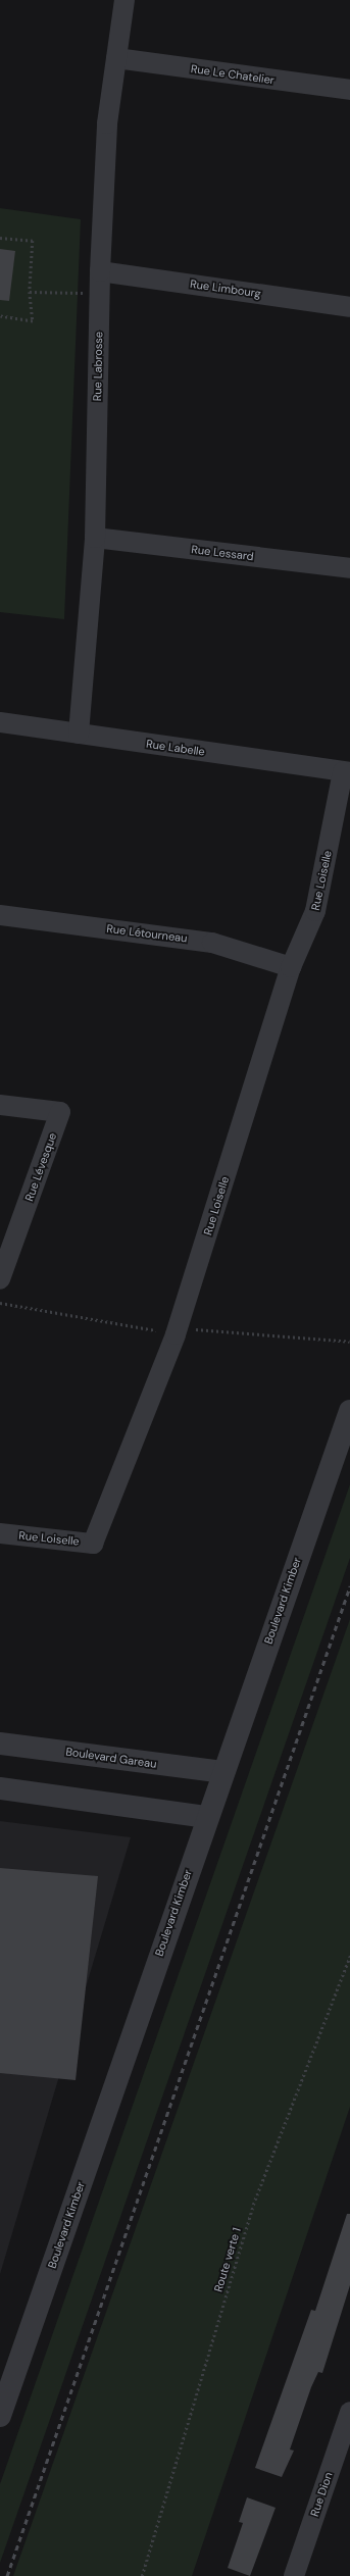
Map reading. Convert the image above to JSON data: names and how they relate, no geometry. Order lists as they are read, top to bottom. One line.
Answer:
{"streets":{"street":["Rue Le Chatelier","Rue Limbourg","Rue Labrosse","Rue Lessard","Rue Labelle","Rue Loiselle","Rue Létourneau","Rue Lévesque","Boulevard Kimber","Boulevard Gareau","Rue Dion"],"path":["Route verte 1"]},"crossings":[["Rue Le Chatelier","Rue Labrosse"],["Rue Limbourg","Rue Labrosse"],["Rue Labrosse","Rue Lessard"],["Rue Labrosse","Rue Labelle"],["Rue Labelle","Rue Loiselle"],["Rue Loiselle","Rue Létourneau"],["Boulevard Kimber","Boulevard Gareau"]]}
